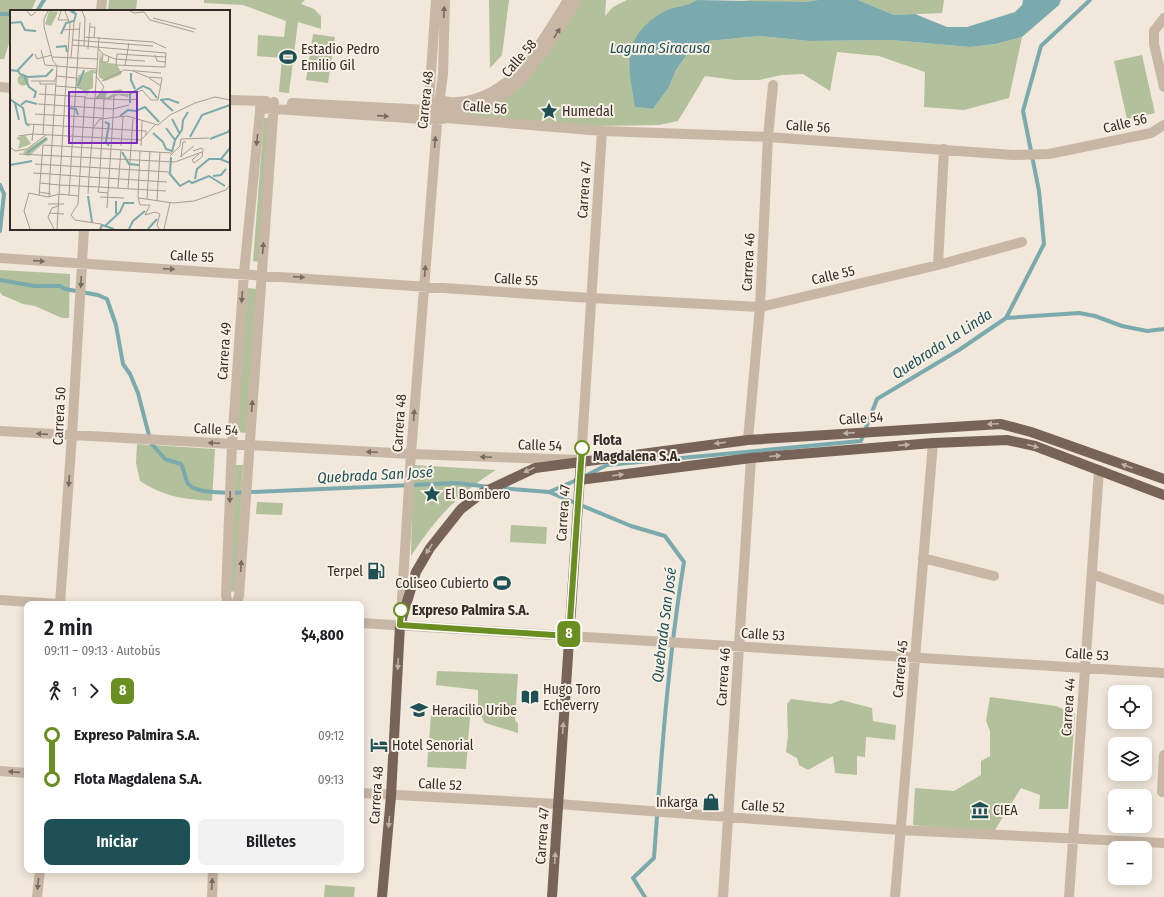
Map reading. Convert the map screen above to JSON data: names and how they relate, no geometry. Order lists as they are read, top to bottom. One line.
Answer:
{"streets":{"main road":["Carrera 48","Carrera 47","Calle 54"],"street":["Calle 58","Calle 56","Calle 55","Carrera 46","Carrera 49","Carrera 50","Calle 53","Carrera 45","Carrera 44","Calle 52"]},"crossings":[["Calle 58","Carrera 48"],["Calle 58","Calle 56"],["Carrera 48","Calle 56"],["Carrera 48","Calle 55"],["Carrera 48","Calle 54"],["Carrera 48","Calle 53"],["Carrera 48","Calle 52"],["Calle 56","Carrera 47"],["Calle 56","Carrera 46"],["Calle 56","Carrera 49"],["Carrera 47","Calle 55"],["Carrera 47","Calle 54"],["Carrera 47","Calle 53"],["Carrera 47","Calle 52"],["Calle 55","Carrera 46"],["Calle 55","Carrera 49"],["Calle 55","Carrera 50"],["Carrera 46","Calle 54"],["Carrera 46","Calle 53"],["Carrera 46","Calle 52"],["Carrera 49","Calle 54"],["Carrera 50","Calle 54"],["Calle 53","Carrera 45"],["Calle 53","Carrera 44"],["Carrera 45","Calle 52"],["Carrera 44","Calle 52"]],"one_way":["Calle 55","Carrera 50","Calle 54"],"water":["Laguna Siracusa","Quebrada La Linda","Quebrada San José"],"places":{"sports":["Estadio Pedro Emilio Gil","Coliseo Cubierto"],"place":["Humedal","El Bombero"],"other":["Flota Magdalena S.A.","Expreso Palmira S.A."],"fuel station":["Terpel"],"library":["Hugo Toro Echeverry"],"school or university":["Heracilio Uribe"],"hotel":["Hotel Senorial"],"shop":["Inkarga"],"museum":["CIEA"]},"lines":["bus line 8"],"page":{"on_map":"8","heading":["2 min","09:11 – 09:13 · Autobús","$4,800"],"legs":["1","8"],"map_buttons":["+","−"],"list":[{"name":"Expreso Palmira S.A.","value":"09:12"},{"name":"Flota Magdalena S.A.","value":"09:13"}],"buttons":["Iniciar","Billetes"]}}
